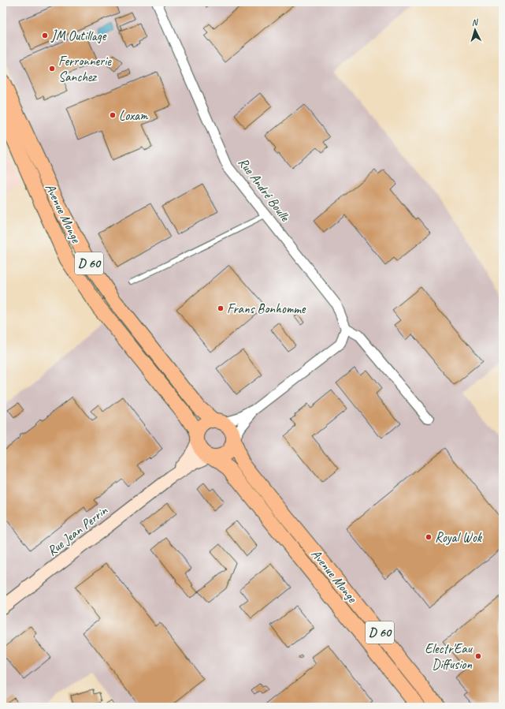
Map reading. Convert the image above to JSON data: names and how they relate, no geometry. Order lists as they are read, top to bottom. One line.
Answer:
{"streets":{"main road":["Avenue Monge","D 60"],"street":["Rue André Boulle","Rue Jean Perrin"]},"crossings":[["Avenue Monge","Rue Jean Perrin"]],"places":["JM Outillage","Ferronnerie Sanchez","Loxam","Frans Bonhomme","Royal Wok","Electr'Eau Diffusion"],"north":"top"}
